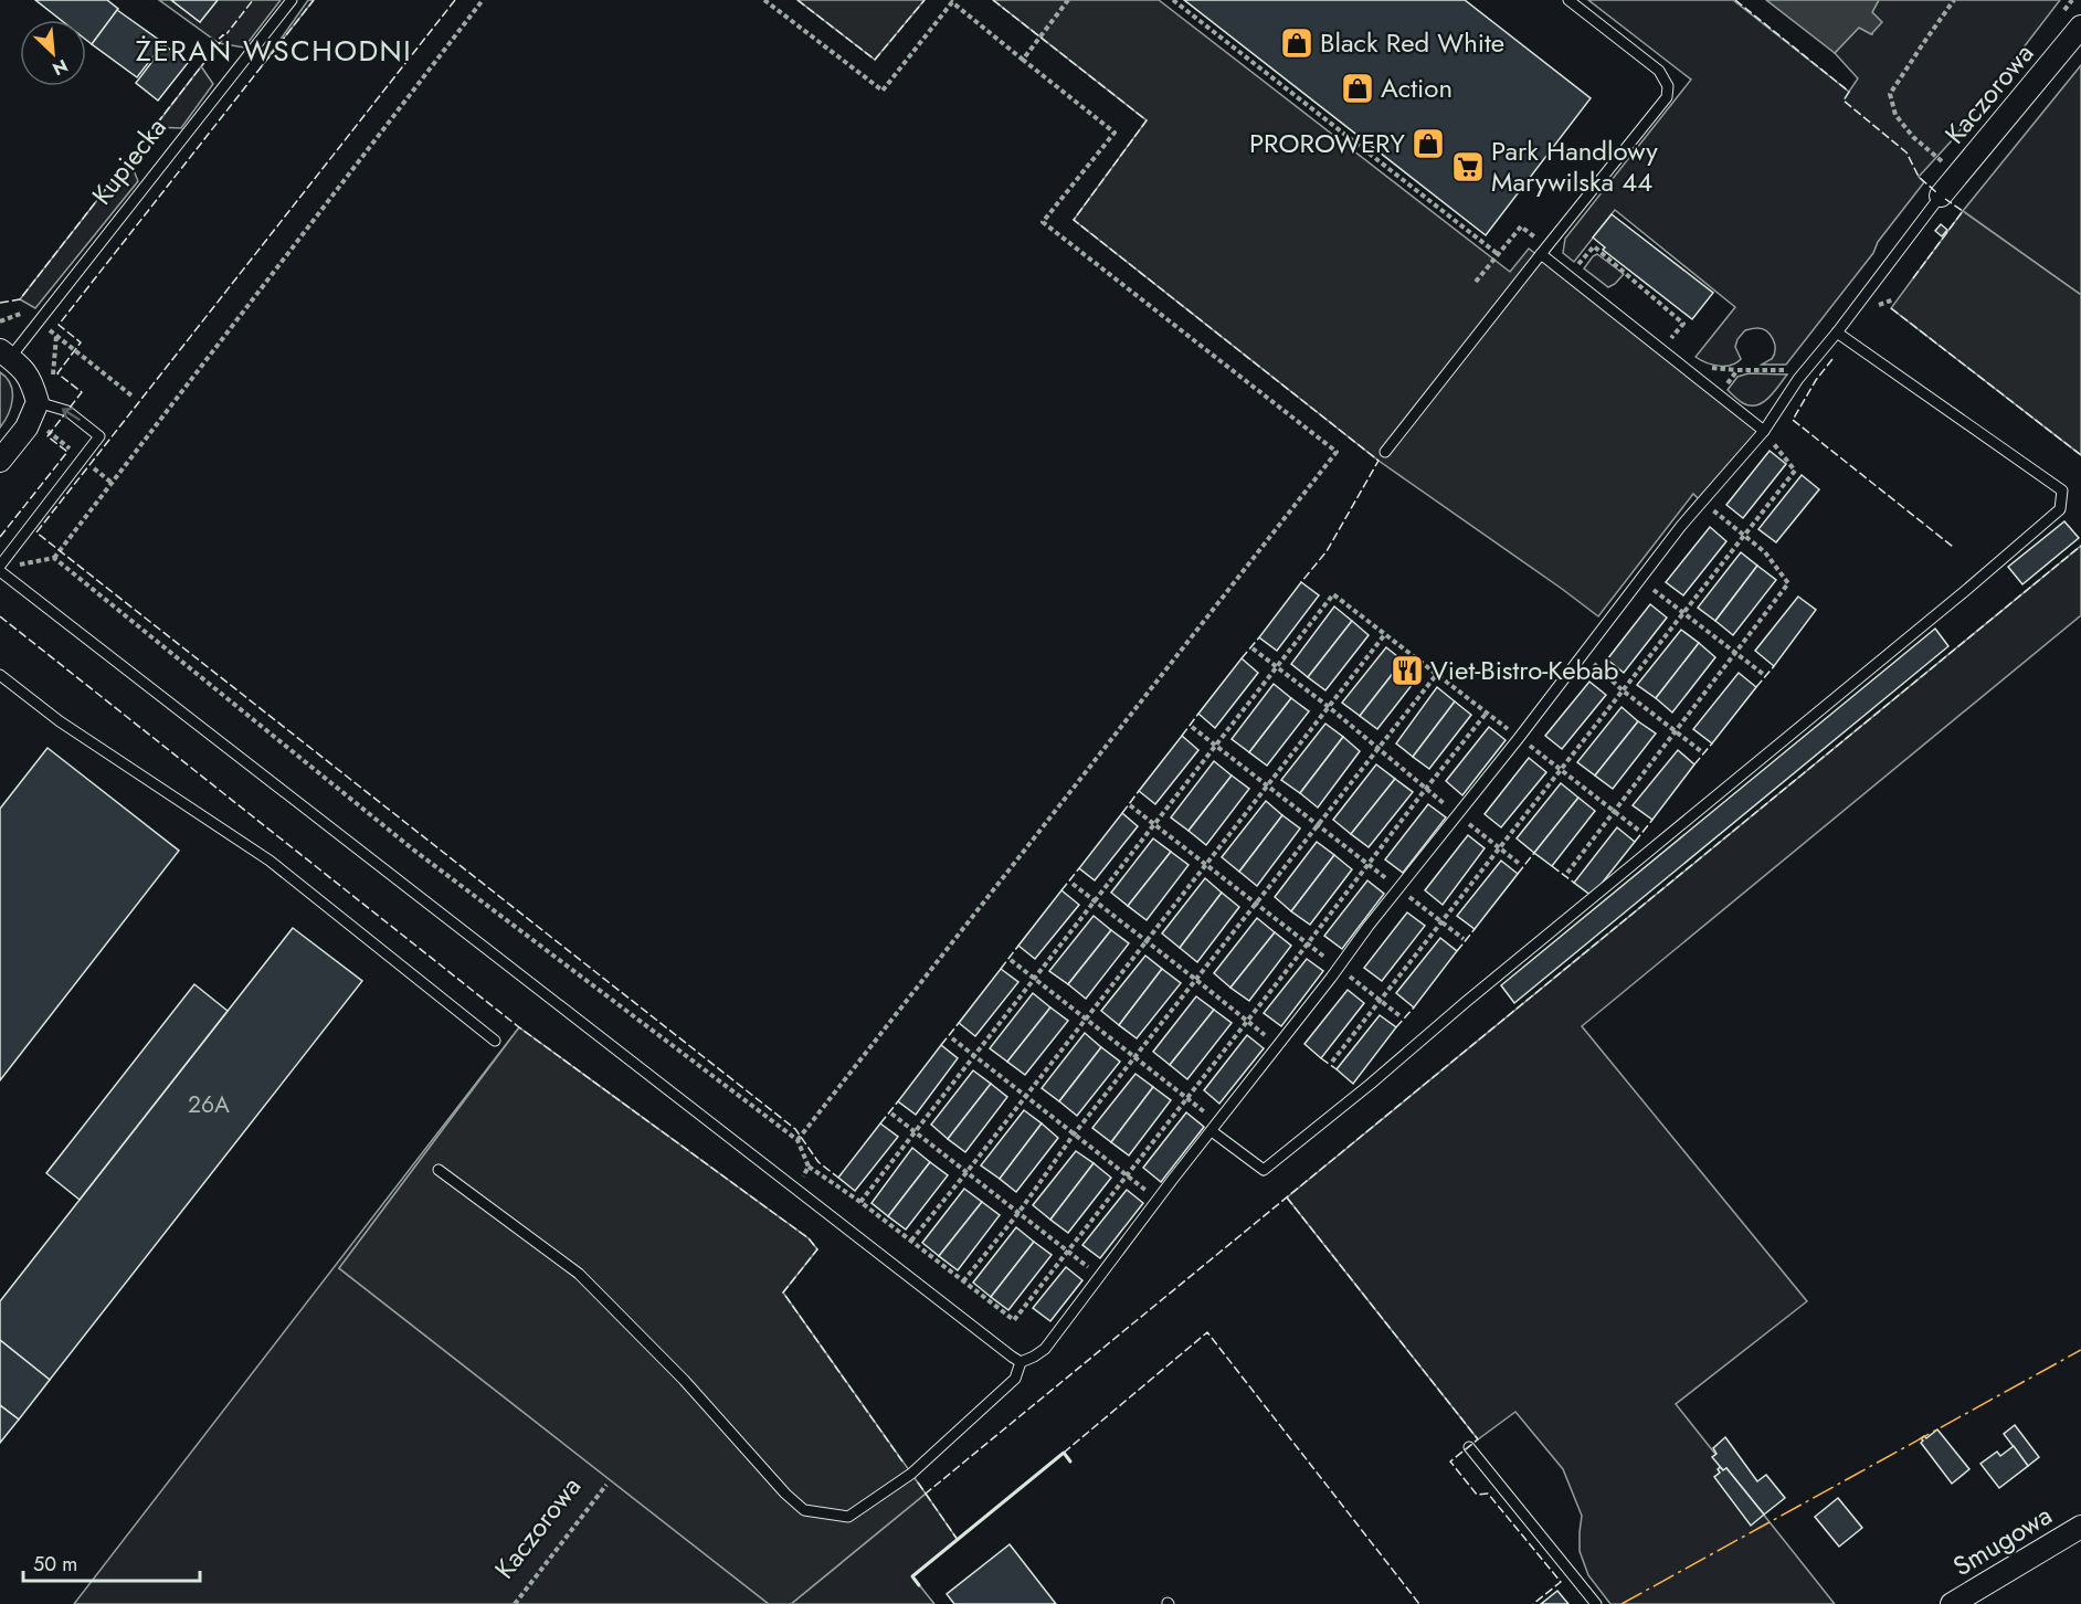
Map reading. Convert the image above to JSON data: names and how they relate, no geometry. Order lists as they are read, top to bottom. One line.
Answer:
{"streets":{"street":["Kaczorowa","Kupiecka","Smugowa"]},"districts":["ŻERAŃ WSCHODNI"],"places":{"shop":["Black Red White","Action","PROROWERY"],"supermarket":["Park Handlowy Marywilska 44"],"restaurant":["Viet-Bistro-Kebab"]},"house_numbers":["26A"],"scale_bar":"50 m","north":"bottom right"}
